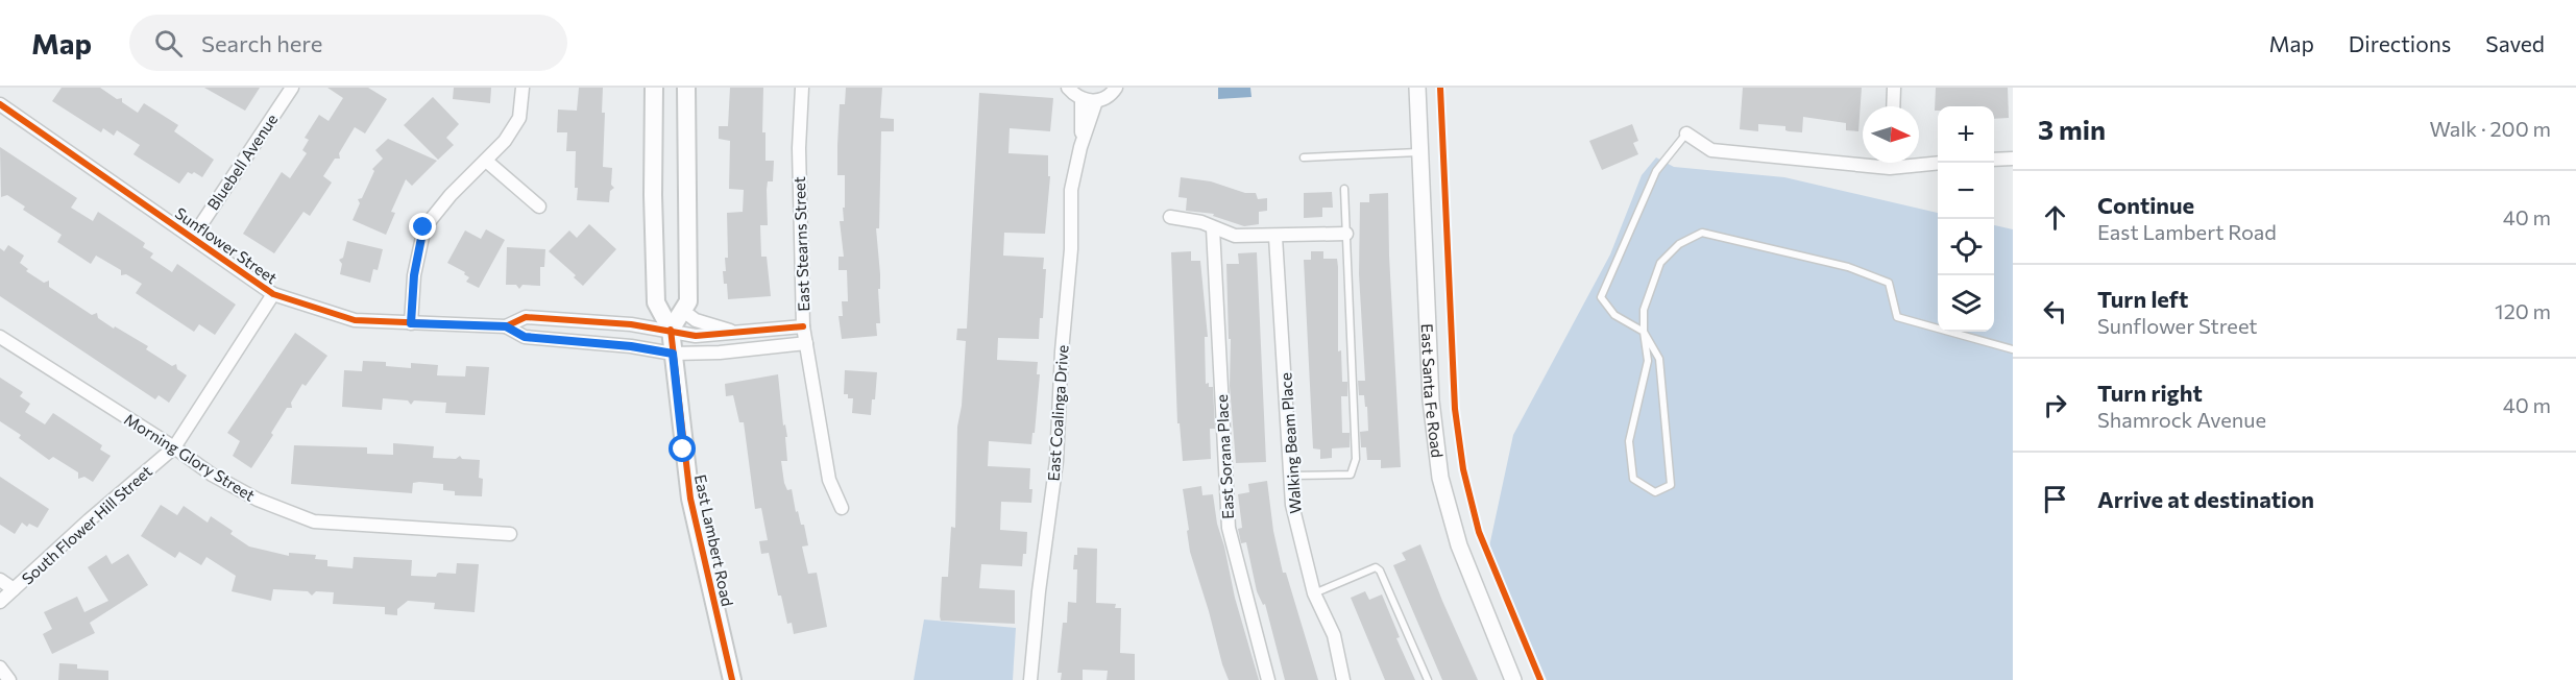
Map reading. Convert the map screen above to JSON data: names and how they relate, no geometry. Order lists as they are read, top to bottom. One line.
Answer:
{"streets":{"main road":["East Lambert Road"],"street":["Bluebell Avenue","East Stearns Street","Sunflower Street","East Santa Fe Road","East Coalinga Drive","Walking Beam Place","Morning Glory Street","East Sorana Place","South Flower Hill Street"]},"crossings":[["Bluebell Avenue","Sunflower Street"],["East Stearns Street","Sunflower Street"],["Sunflower Street","South Flower Hill Street"],["Sunflower Street","East Lambert Road"],["Morning Glory Street","South Flower Hill Street"]],"north":"right","page":{"header":"Map","search":"Search here","nav":["Map","Directions","Saved"],"heading":["3 min","Walk · 200 m"],"map_buttons":["+","−"],"list":[["Continue","East Lambert Road","40 m"],["Turn left","Sunflower Street","120 m"],["Turn right","Shamrock Avenue","40 m"],"Arrive at destination"]}}
